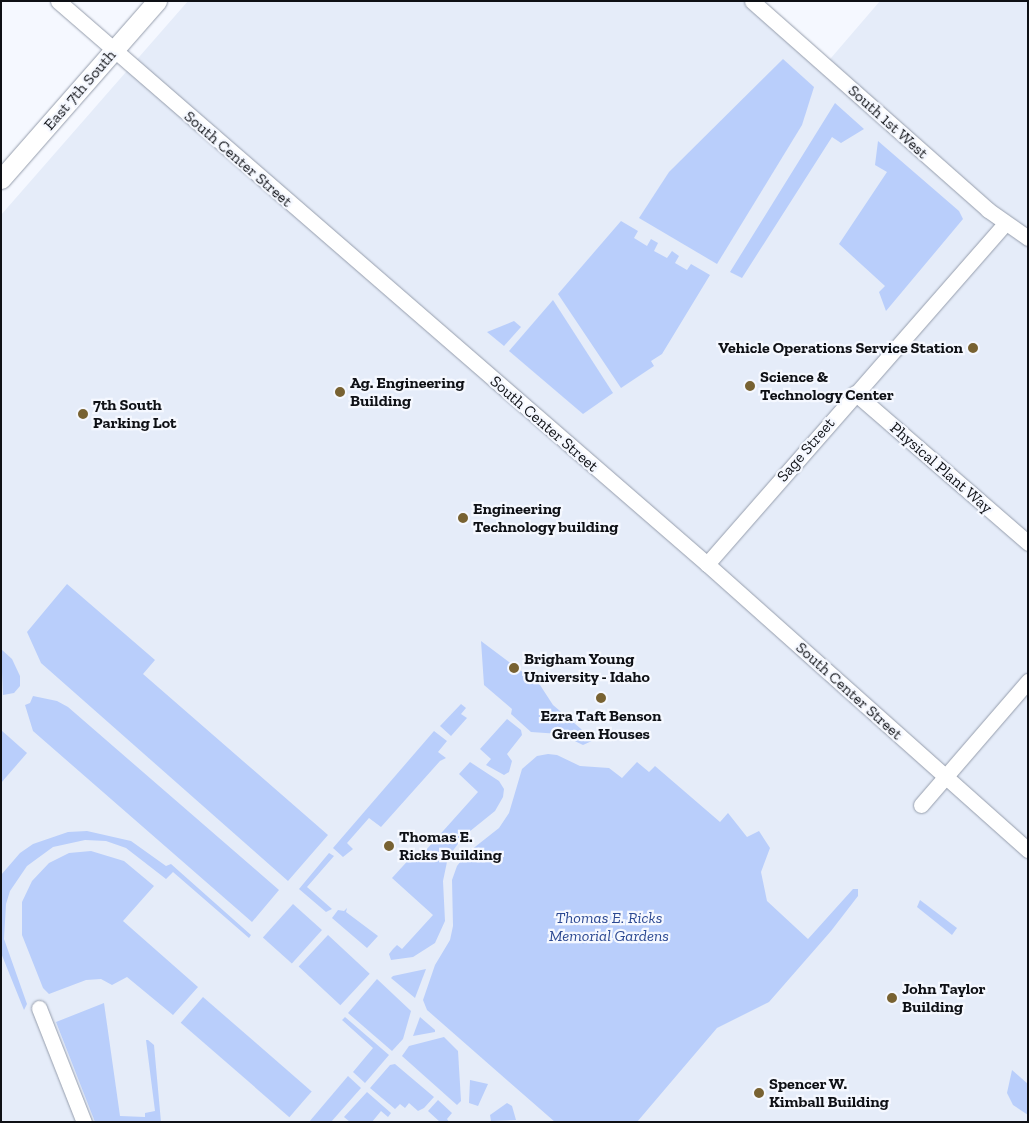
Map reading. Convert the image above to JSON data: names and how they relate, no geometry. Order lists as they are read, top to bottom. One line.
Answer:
{"streets":{"main road":["East 7th South"],"street":["South 1st West","South Center Street","Sage Street","Physical Plant Way"]},"crossings":[["East 7th South","South Center Street"],["South 1st West","Sage Street"],["South Center Street","Sage Street"],["Sage Street","Physical Plant Way"]],"parks":["Thomas E. Ricks Memorial Gardens"],"places":["Vehicle Operations Service Station","Science & Technology Center","Ag. Engineering Building","7th South Parking Lot","Engineering Technology building","Brigham Young University - Idaho","Ezra Taft Benson Green Houses","Thomas E. Ricks Building","John Taylor Building","Spencer W. Kimball Building"]}
